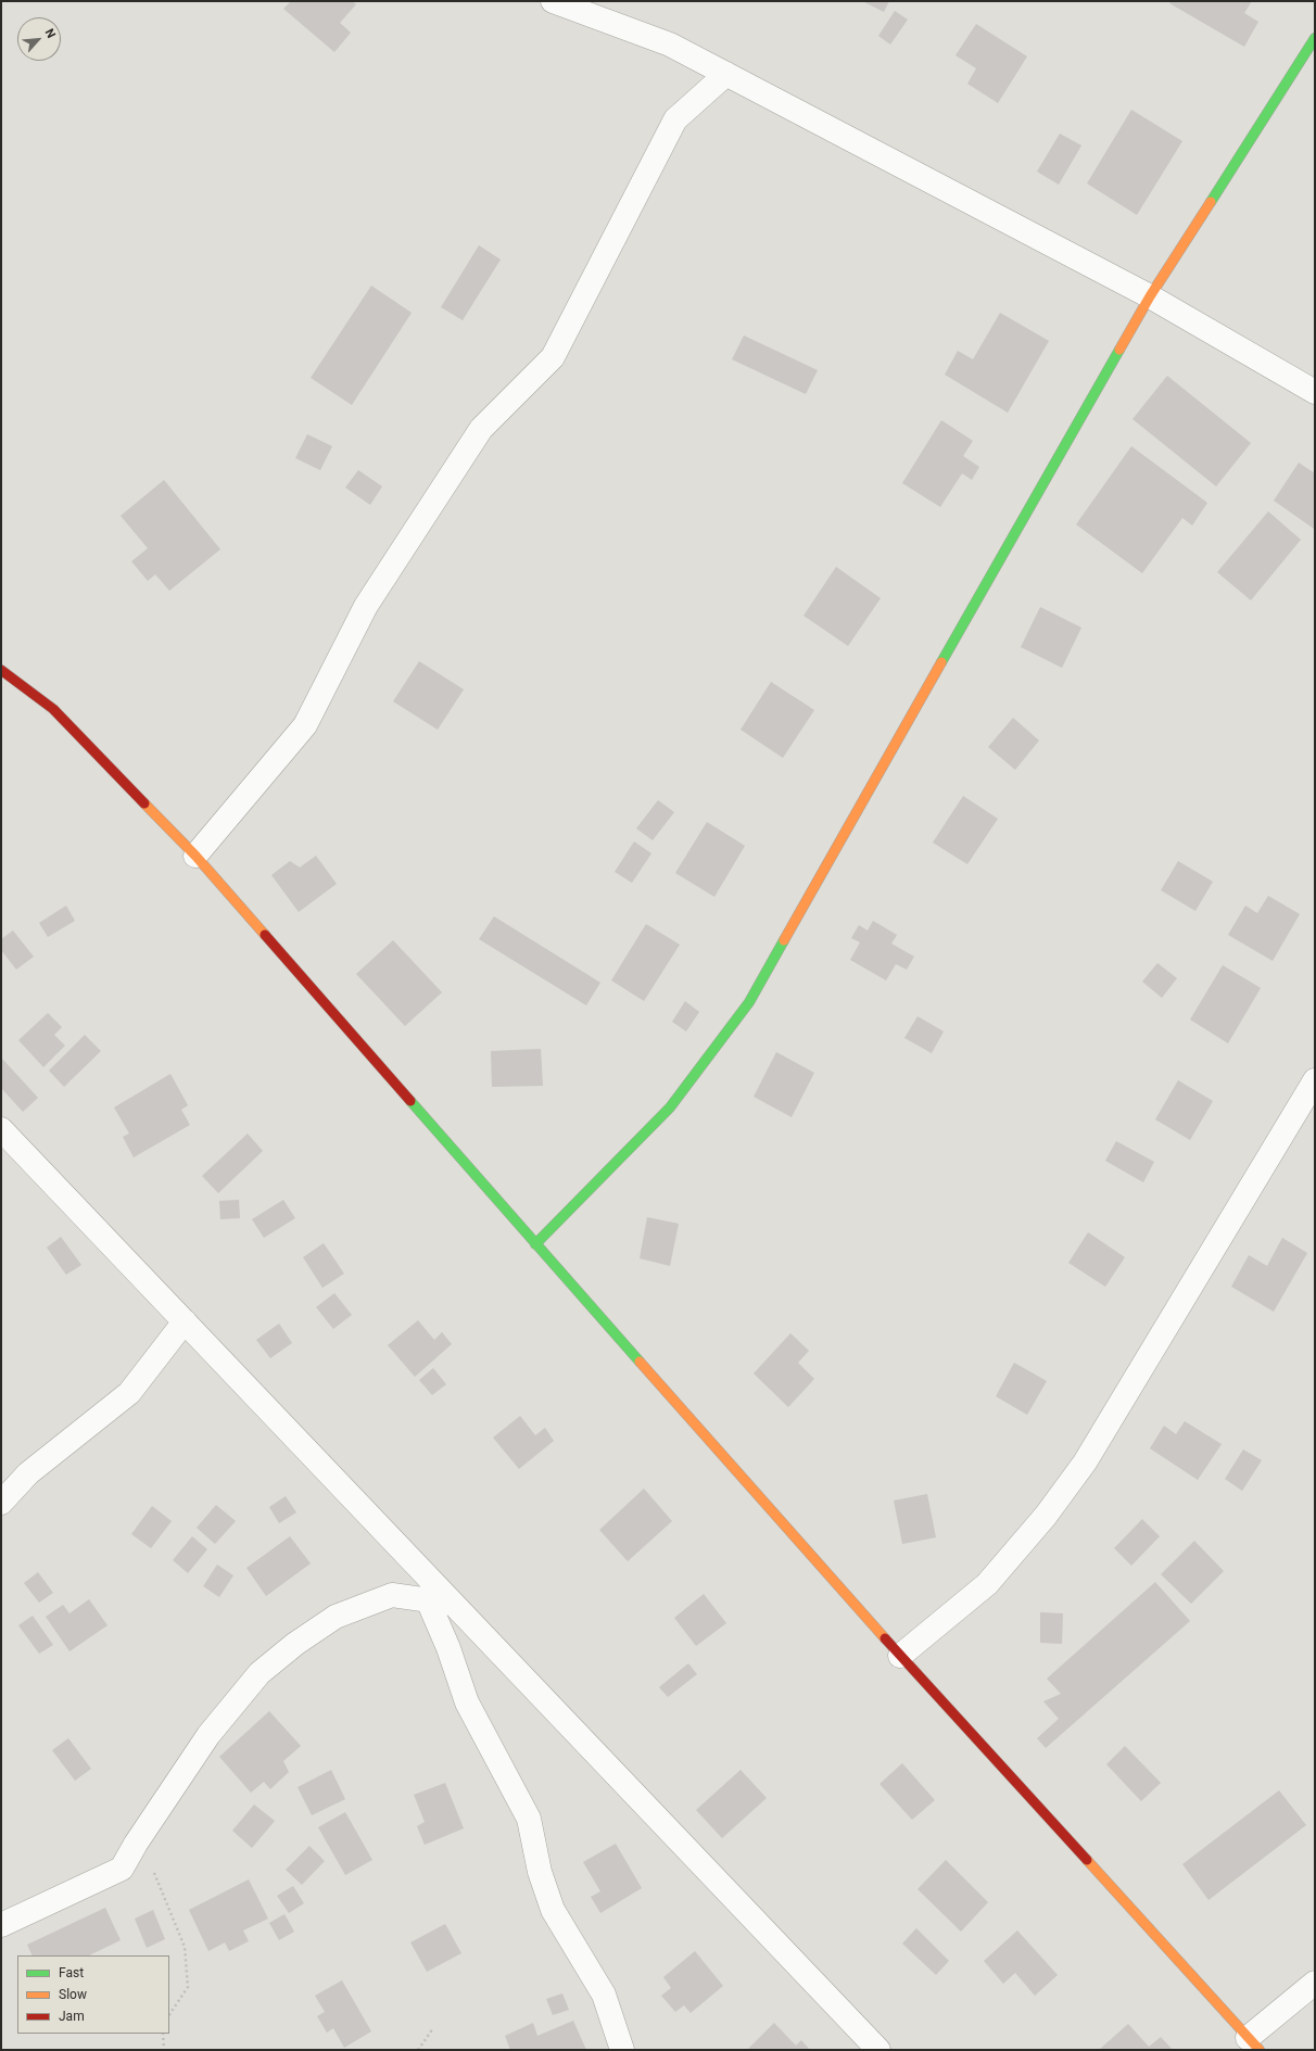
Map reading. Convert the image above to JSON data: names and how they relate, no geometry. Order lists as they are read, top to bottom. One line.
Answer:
{"legend":["Fast","Slow","Jam"],"north":"top right"}
